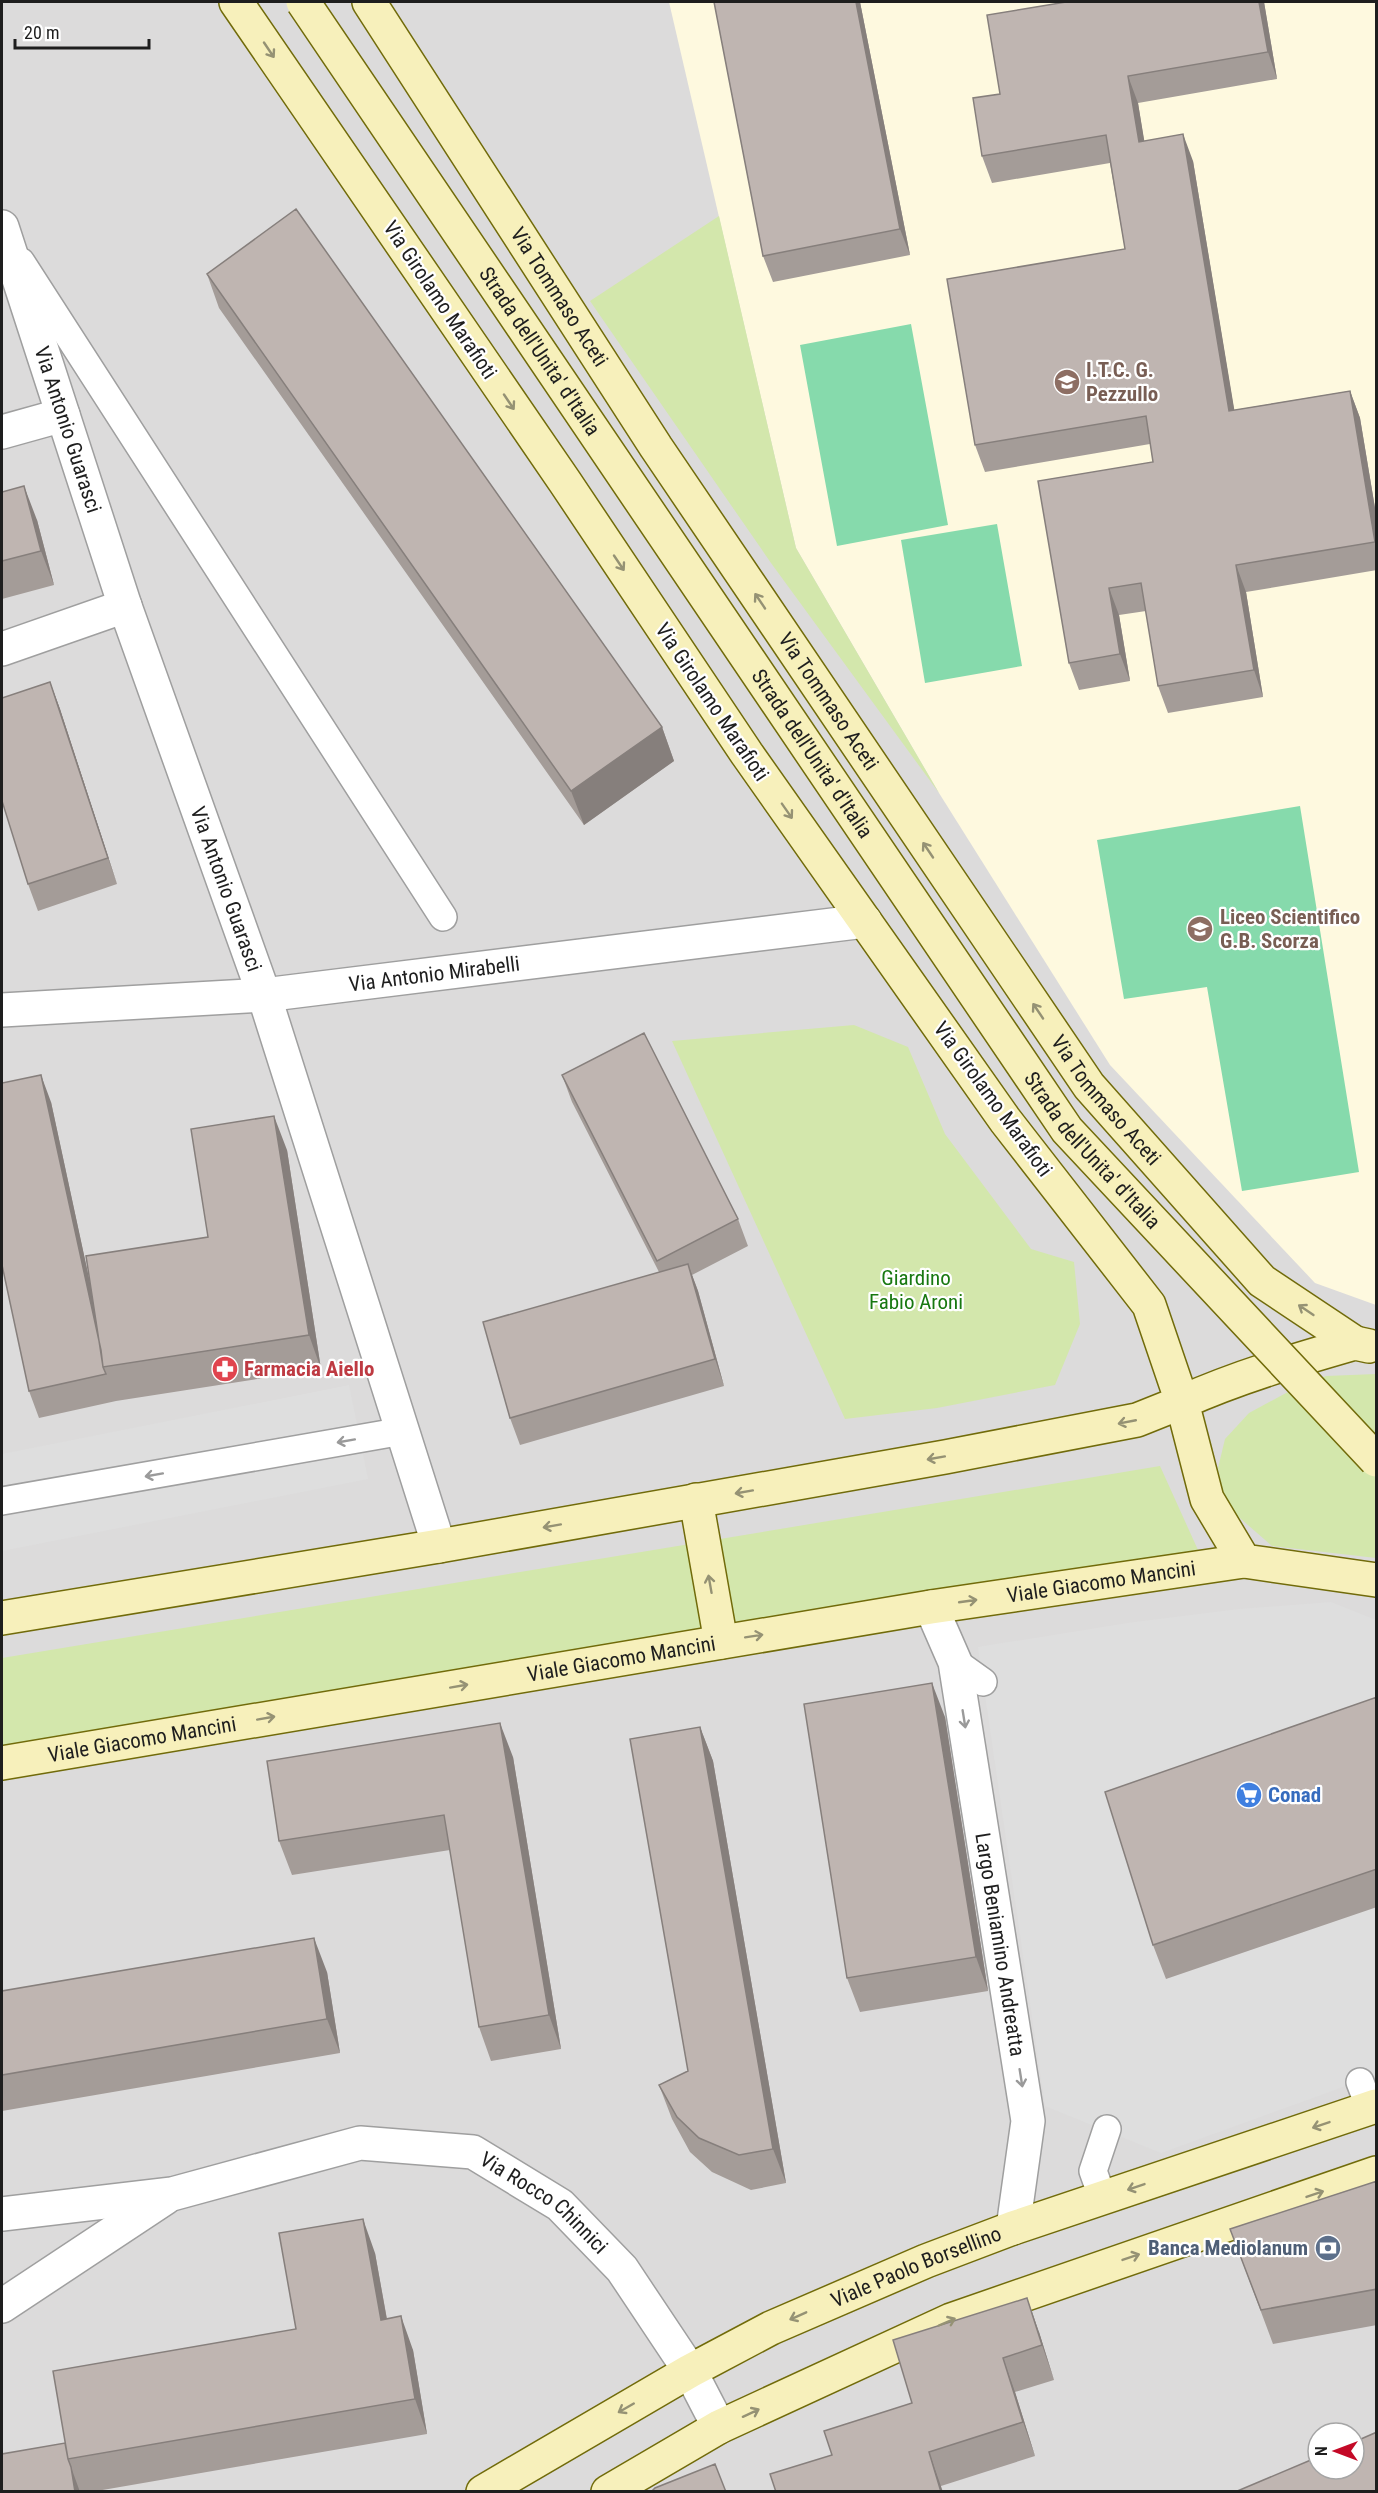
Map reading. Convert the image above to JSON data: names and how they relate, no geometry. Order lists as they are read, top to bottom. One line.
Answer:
{"streets":{"street":["Via Tommaso Aceti","Via Girolamo Marafioti","Strada dell'Unita' d'Italia","Via Antonio Guarasci","Via Antonio Mirabelli","Viale Giacomo Mancini","Largo Beniamino Andreatta","Via Rocco Chinnici","Viale Paolo Borsellino"]},"crossings":[["Via Girolamo Marafioti","Via Antonio Mirabelli"],["Via Antonio Guarasci","Via Antonio Mirabelli"],["Viale Giacomo Mancini","Largo Beniamino Andreatta"],["Largo Beniamino Andreatta","Viale Paolo Borsellino"],["Via Rocco Chinnici","Viale Paolo Borsellino"]],"one_way":["Via Tommaso Aceti","Via Girolamo Marafioti","Largo Beniamino Andreatta"],"parks":["Giardino Fabio Aroni"],"places":{"school or university":["I.T.C. G. Pezzullo","Liceo Scientifico G.B. Scorza"],"pharmacy":["Farmacia Aiello"],"supermarket":["Conad"],"bank":["Banca Mediolanum"]},"scale_bar":"20 m","north":"left"}
